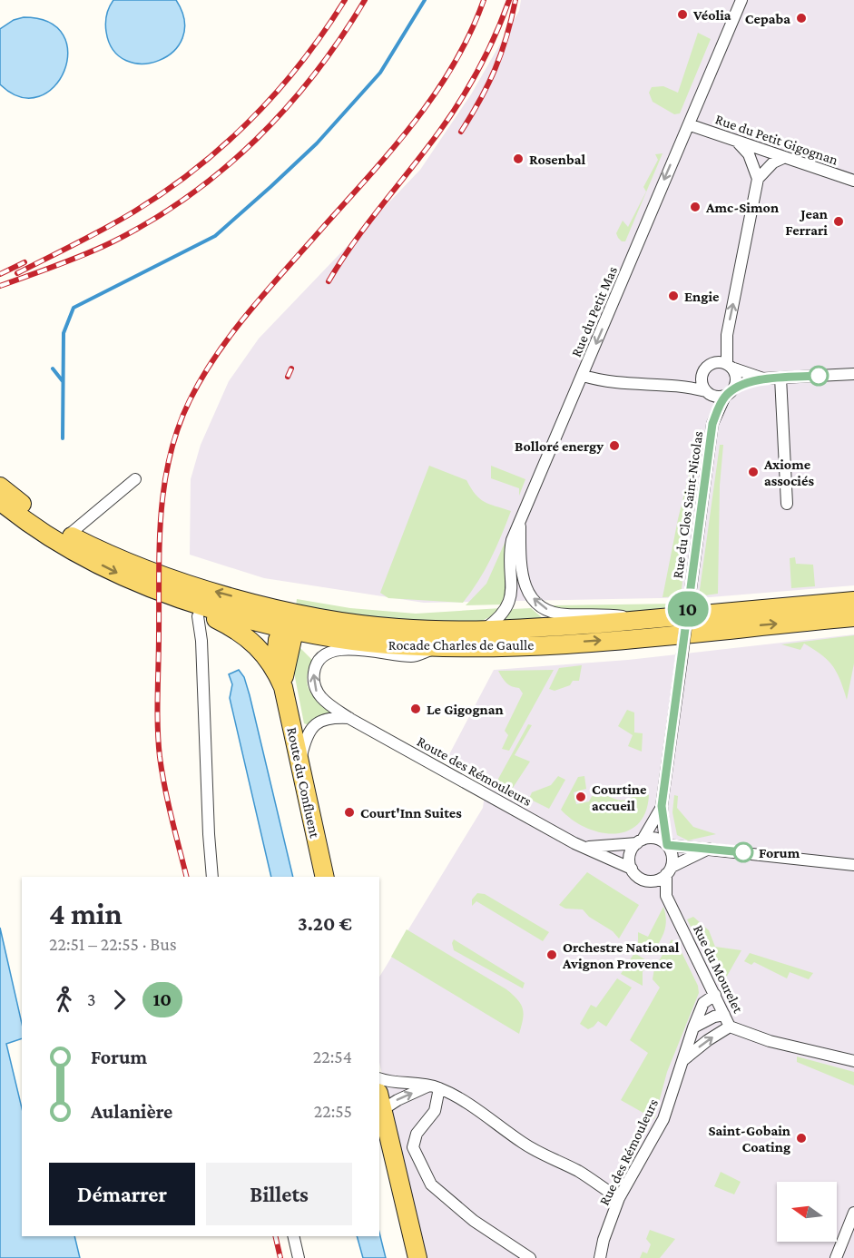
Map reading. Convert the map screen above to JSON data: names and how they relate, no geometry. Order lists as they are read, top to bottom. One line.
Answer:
{"streets":{"main road":["Rocade Charles de Gaulle","Route du Confluent"],"street":["Rue du Petit Gigognan","Rue du Petit Mas","Rue du Clos Saint-Nicolas","Route des Rémouleurs","Rue du Mourelet","Rue des Rémouleurs"]},"crossings":[["Rue du Petit Gigognan","Rue du Petit Mas"],["Rue du Petit Mas","Rocade Charles de Gaulle"],["Rocade Charles de Gaulle","Route des Rémouleurs"],["Route des Rémouleurs","Rue du Mourelet"],["Rue du Mourelet","Rue des Rémouleurs"]],"one_way":["Rue du Petit Mas"],"places":["Véolia","Cepaba","Rosenbal","Amc-Simon","Jean Ferrari","Engie","Bolloré energy","Axiome associés","Le Gigognan","Courtine accueil","Court'Inn Suites","Forum","Orchestre National Avignon Provence","Saint-Gobain Coating"],"lines":["bus line 10"],"north":"left","page":{"on_map":"10","heading":["4 min","22:51 – 22:55 · Bus","3.20 €"],"legs":["3","10"],"list":[{"name":"Forum","value":"22:54"},{"name":"Aulanière","value":"22:55"}],"buttons":["Démarrer","Billets"]}}
